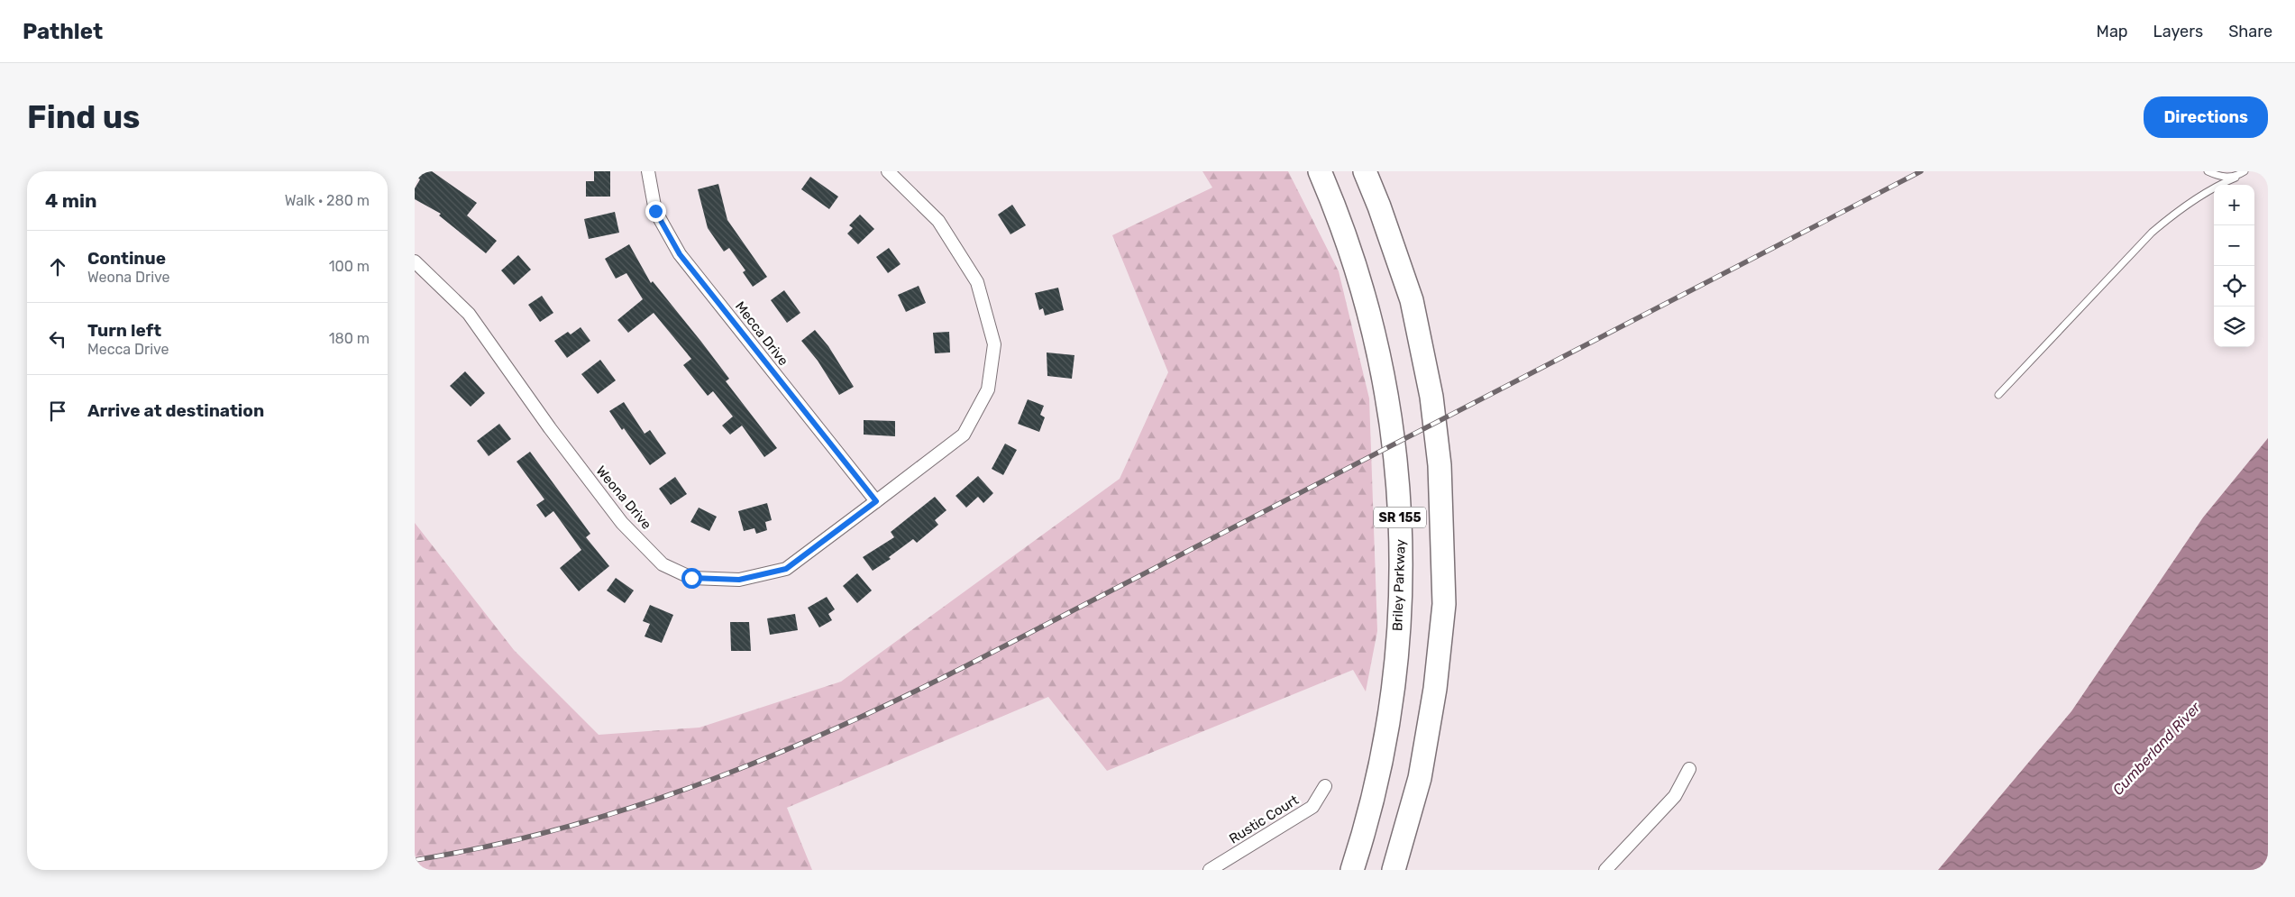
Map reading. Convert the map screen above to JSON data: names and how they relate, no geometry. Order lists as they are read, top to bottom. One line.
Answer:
{"streets":{"highway":["SR 155","Briley Parkway"],"street":["Mecca Drive","Weona Drive","Rustic Court"]},"crossings":[["Mecca Drive","Weona Drive"]],"water":["Cumberland River"],"page":{"header":"Pathlet","nav":["Map","Layers","Share"],"buttons":"Directions","title":"Find us","heading":["4 min","Walk · 280 m"],"map_buttons":["+","−"],"list":[["Continue","Weona Drive","100 m"],["Turn left","Mecca Drive","180 m"],"Arrive at destination"]}}
